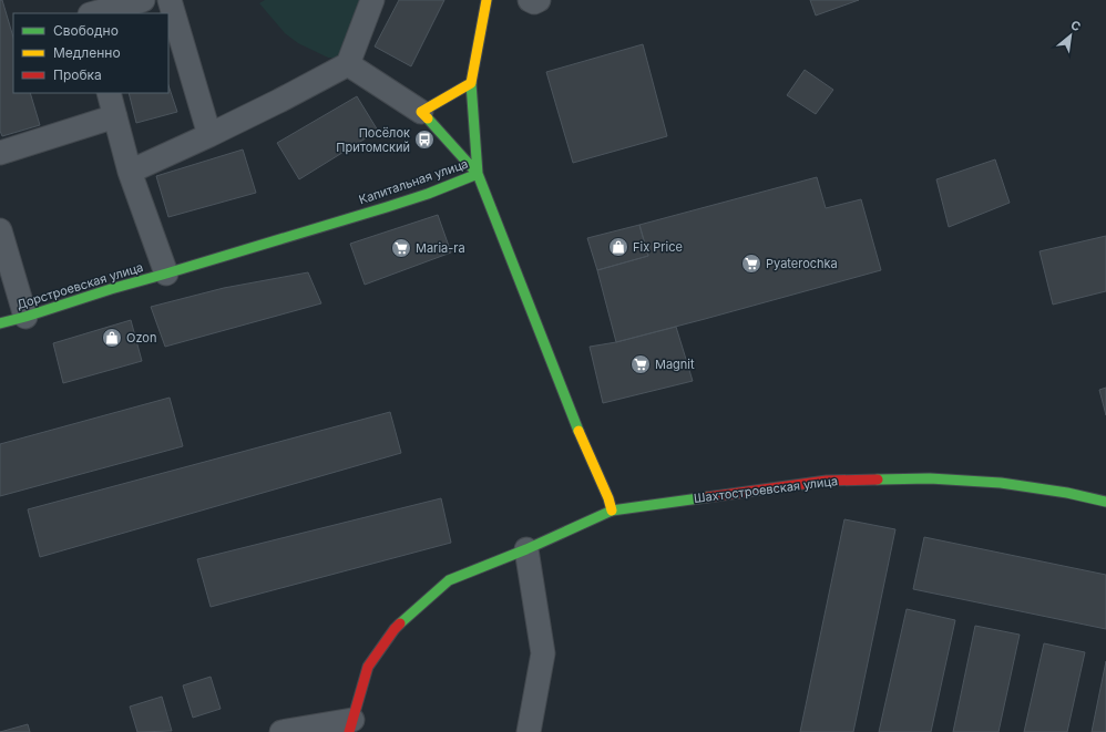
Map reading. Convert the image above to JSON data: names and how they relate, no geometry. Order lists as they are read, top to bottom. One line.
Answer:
{"streets":{"street":["Капитальная улица","Дорстроевская улица","Шахтостроевская улица"]},"crossings":[["Капитальная улица","Дорстроевская улица"]],"places":{"bus stop":["Посёлок Притомский"],"shop":["Fix Price","Ozon"],"supermarket":["Maria-ra","Pyaterochka","Magnit"]},"legend":["Свободно","Медленно","Пробка"],"north":"top right"}
